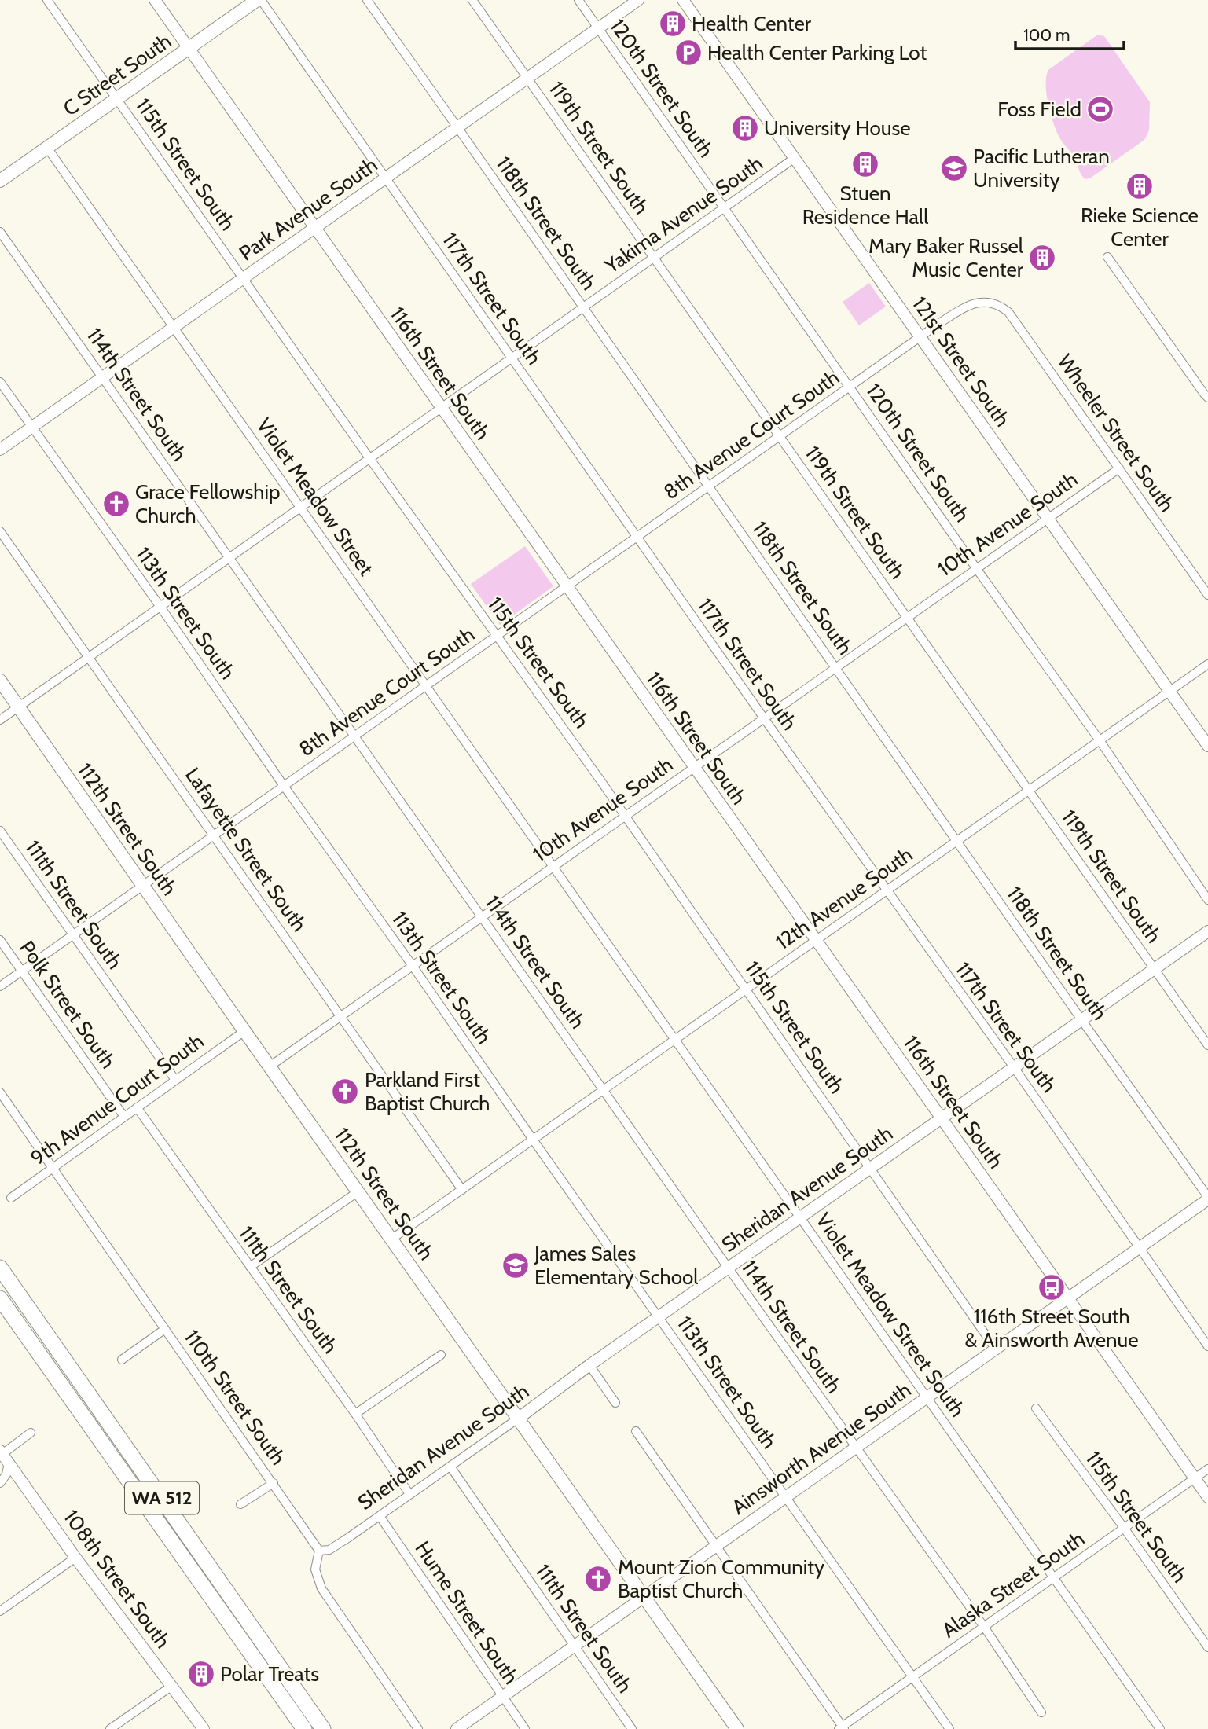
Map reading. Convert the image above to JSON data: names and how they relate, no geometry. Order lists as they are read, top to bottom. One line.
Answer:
{"streets":{"highway":["WA 512"],"main road":["C Street South","112th Street South"],"street":["120th Street South","119th Street South","115th Street South","Park Avenue South","Yakima Avenue South","118th Street South","117th Street South","121st Street South","116th Street South","114th Street South","Wheeler Street South","8th Avenue Court South","Violet Meadow Street","10th Avenue South","113th Street South","Lafayette Street South","12th Avenue South","111th Street South","Polk Street South","9th Avenue Court South","Sheridan Avenue South","Violet Meadow Street South","110th Street South","Ainsworth Avenue South","108th Street South","Alaska Street South","Hume Street South"]},"crossings":[["C Street South","115th Street South"],["C Street South","116th Street South"],["C Street South","Violet Meadow Street"],["120th Street South","Park Avenue South"],["120th Street South","Yakima Avenue South"],["120th Street South","8th Avenue Court South"],["120th Street South","10th Avenue South"],["120th Street South","12th Avenue South"],["119th Street South","Park Avenue South"],["119th Street South","Yakima Avenue South"],["119th Street South","8th Avenue Court South"],["119th Street South","10th Avenue South"],["119th Street South","12th Avenue South"],["119th Street South","Sheridan Avenue South"],["115th Street South","Park Avenue South"],["115th Street South","Yakima Avenue South"],["115th Street South","8th Avenue Court South"],["115th Street South","10th Avenue South"],["115th Street South","12th Avenue South"],["115th Street South","Sheridan Avenue South"],["115th Street South","Ainsworth Avenue South"],["115th Street South","Alaska Street South"],["Park Avenue South","118th Street South"],["Park Avenue South","117th Street South"],["Park Avenue South","116th Street South"],["Park Avenue South","114th Street South"],["Park Avenue South","Violet Meadow Street"],["Park Avenue South","113th Street South"],["Yakima Avenue South","118th Street South"],["Yakima Avenue South","117th Street South"],["Yakima Avenue South","121st Street South"],["Yakima Avenue South","116th Street South"],["Yakima Avenue South","114th Street South"],["Yakima Avenue South","Violet Meadow Street"],["Yakima Avenue South","113th Street South"],["Yakima Avenue South","112th Street South"],["Yakima Avenue South","Lafayette Street South"],["118th Street South","8th Avenue Court South"],["118th Street South","10th Avenue South"],["118th Street South","12th Avenue South"],["118th Street South","Sheridan Avenue South"],["118th Street South","Ainsworth Avenue South"],["117th Street South","8th Avenue Court South"],["117th Street South","10th Avenue South"],["117th Street South","12th Avenue South"],["117th Street South","Sheridan Avenue South"],["117th Street South","Ainsworth Avenue South"],["121st Street South","8th Avenue Court South"],["121st Street South","10th Avenue South"],["121st Street South","12th Avenue South"],["116th Street South","8th Avenue Court South"],["116th Street South","10th Avenue South"],["116th Street South","12th Avenue South"],["116th Street South","Sheridan Avenue South"],["116th Street South","Ainsworth Avenue South"],["116th Street South","Alaska Street South"],["114th Street South","8th Avenue Court South"],["114th Street South","10th Avenue South"],["114th Street South","12th Avenue South"],["114th Street South","Sheridan Avenue South"],["114th Street South","Ainsworth Avenue South"],["114th Street South","Alaska Street South"],["Wheeler Street South","8th Avenue Court South"],["Wheeler Street South","10th Avenue South"],["8th Avenue Court South","Violet Meadow Street"],["8th Avenue Court South","113th Street South"],["8th Avenue Court South","112th Street South"],["8th Avenue Court South","Lafayette Street South"],["8th Avenue Court South","111th Street South"],["8th Avenue Court South","Polk Street South"],["Violet Meadow Street","10th Avenue South"],["Violet Meadow Street","Violet Meadow Street South"],["10th Avenue South","113th Street South"],["10th Avenue South","112th Street South"],["10th Avenue South","Lafayette Street South"],["10th Avenue South","Violet Meadow Street South"],["113th Street South","12th Avenue South"],["113th Street South","Sheridan Avenue South"],["113th Street South","Ainsworth Avenue South"],["113th Street South","Alaska Street South"],["112th Street South","12th Avenue South"],["112th Street South","9th Avenue Court South"],["112th Street South","Sheridan Avenue South"],["112th Street South","Ainsworth Avenue South"],["Lafayette Street South","12th Avenue South"],["12th Avenue South","Violet Meadow Street South"],["111th Street South","9th Avenue Court South"],["111th Street South","Sheridan Avenue South"],["111th Street South","Ainsworth Avenue South"],["Polk Street South","9th Avenue Court South"],["9th Avenue Court South","110th Street South"],["Sheridan Avenue South","Violet Meadow Street South"],["Sheridan Avenue South","110th Street South"],["Sheridan Avenue South","Hume Street South"],["Violet Meadow Street South","Ainsworth Avenue South"],["Violet Meadow Street South","Alaska Street South"],["Ainsworth Avenue South","Hume Street South"]],"places":{"building":["Health Center","University House","Stuen Residence Hall","Rieke Science Center","Mary Baker Russel Music Center","Polar Treats"],"parking":["Health Center Parking Lot"],"sports":["Foss Field"],"school or university":["Pacific Lutheran University","James Sales Elementary School"],"church":["Grace Fellowship Church","Parkland First Baptist Church","Mount Zion Community Baptist Church"],"bus stop":["116th Street South & Ainsworth Avenue"]},"scale_bar":"100 m"}
